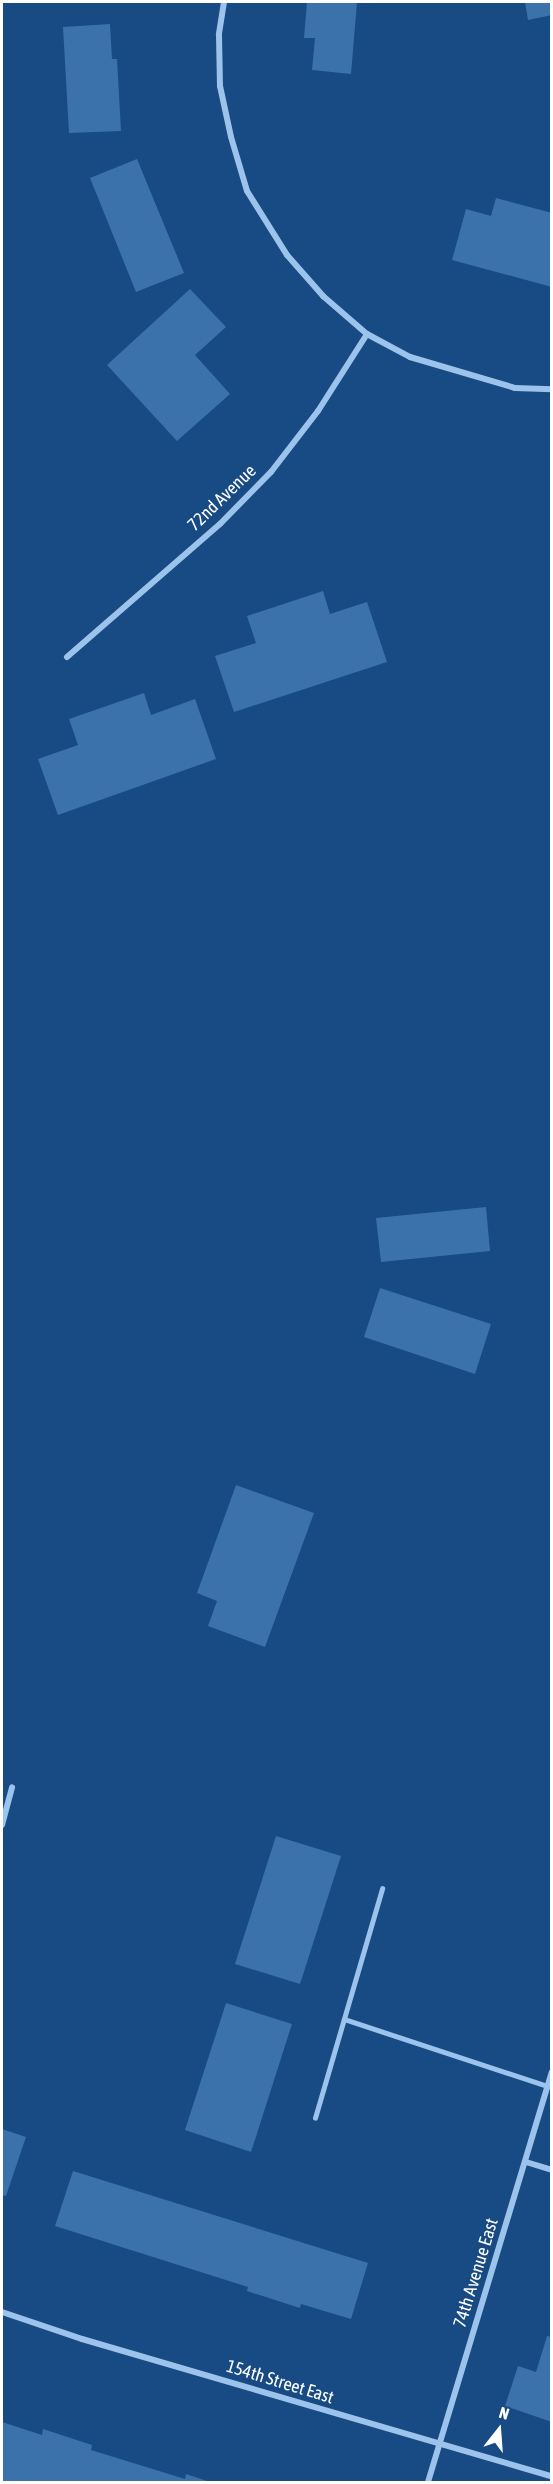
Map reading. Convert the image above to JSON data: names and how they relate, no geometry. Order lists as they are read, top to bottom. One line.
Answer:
{"streets":{"street":["72nd Avenue","74th Avenue East","154th Street East"]},"crossings":[["74th Avenue East","154th Street East"]],"north":"top"}
